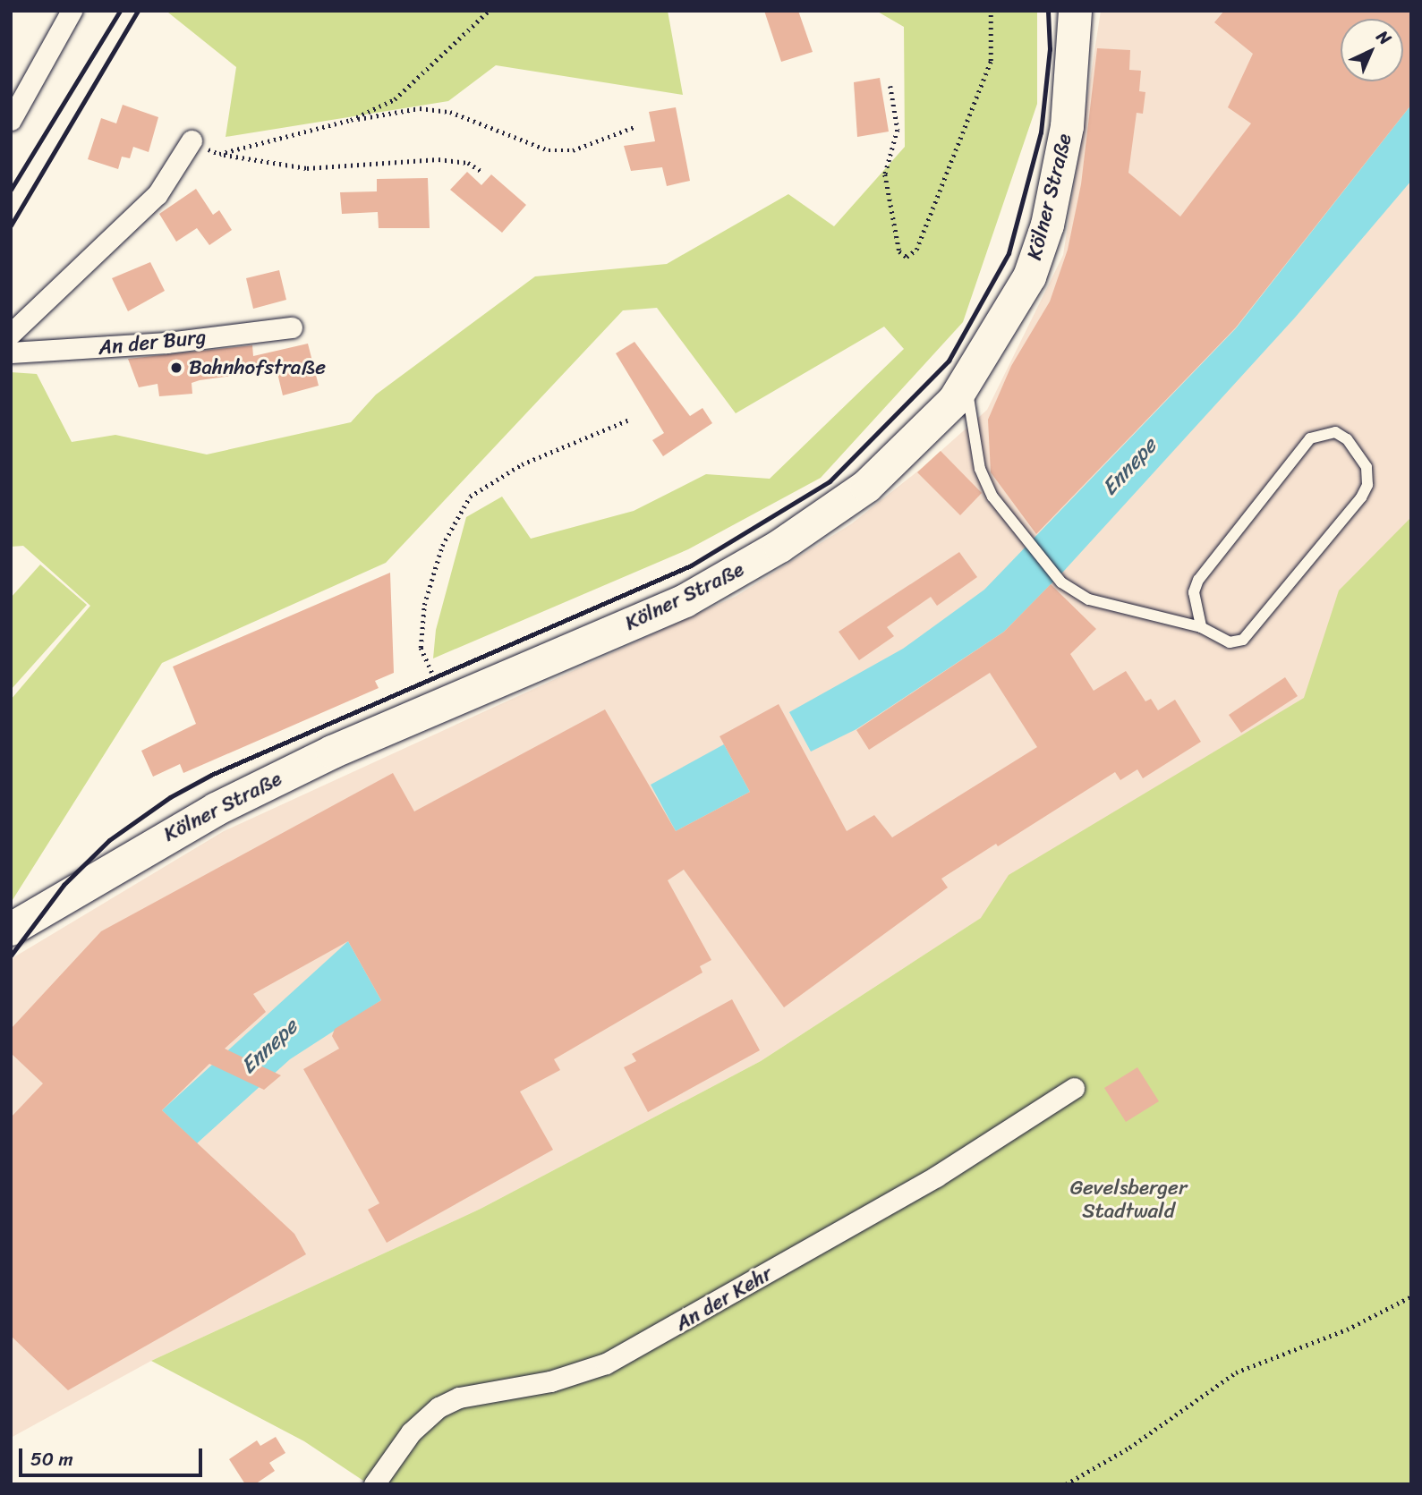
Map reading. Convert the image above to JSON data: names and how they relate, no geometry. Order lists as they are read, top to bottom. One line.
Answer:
{"streets":{"main road":["Kölner Straße"],"street":["An der Burg","An der Kehr"]},"water":["Ennepe"],"parks":["Gevelsberger Stadtwald"],"places":["Bahnhofstraße"],"scale_bar":"50 m","north":"top right"}
